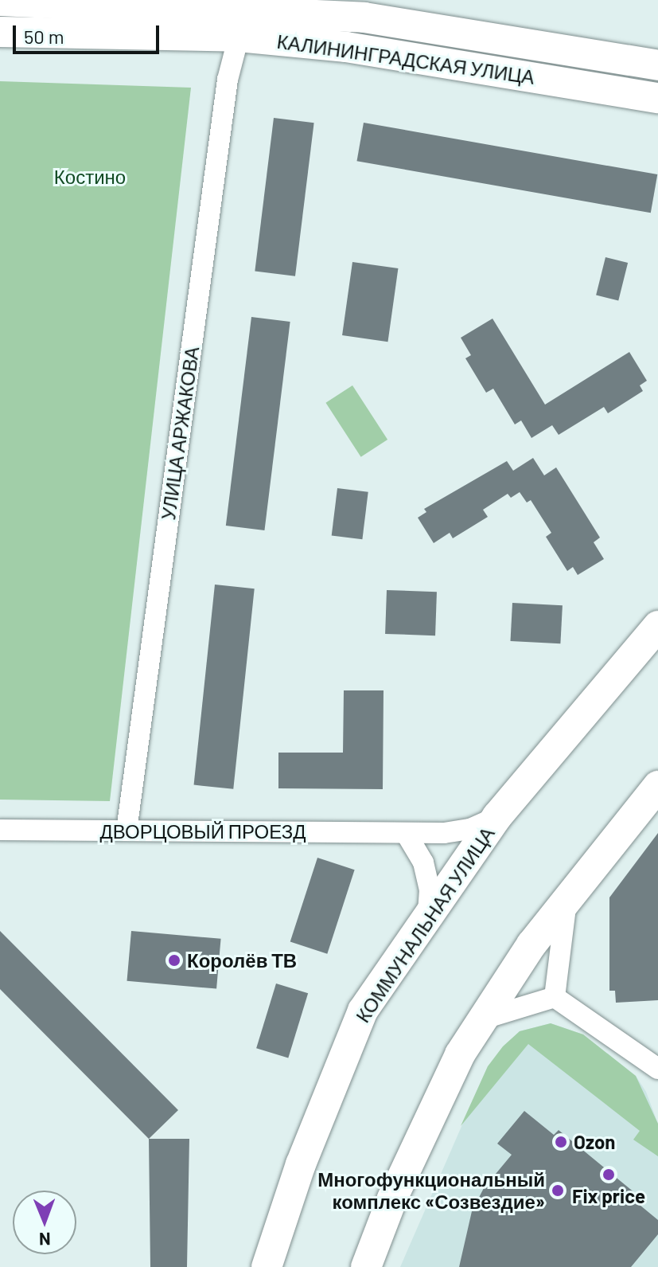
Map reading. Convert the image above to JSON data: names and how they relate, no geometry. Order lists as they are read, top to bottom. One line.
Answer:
{"streets":{"main road":["КАЛИНИНГРАДСКАЯ УЛИЦА","КОММУНАЛЬНАЯ УЛИЦА"],"street":["УЛИЦА АРЖАКОВА","ДВОРЦОВЫЙ ПРОЕЗД"]},"crossings":[["КАЛИНИНГРАДСКАЯ УЛИЦА","УЛИЦА АРЖАКОВА"],["УЛИЦА АРЖАКОВА","ДВОРЦОВЫЙ ПРОЕЗД"],["ДВОРЦОВЫЙ ПРОЕЗД","КОММУНАЛЬНАЯ УЛИЦА"]],"parks":["Костино"],"places":["Королёв ТВ","Ozon","Fix price","Многофункциональный комплекс «Созвездие»"],"scale_bar":"50 m","north":"bottom"}
